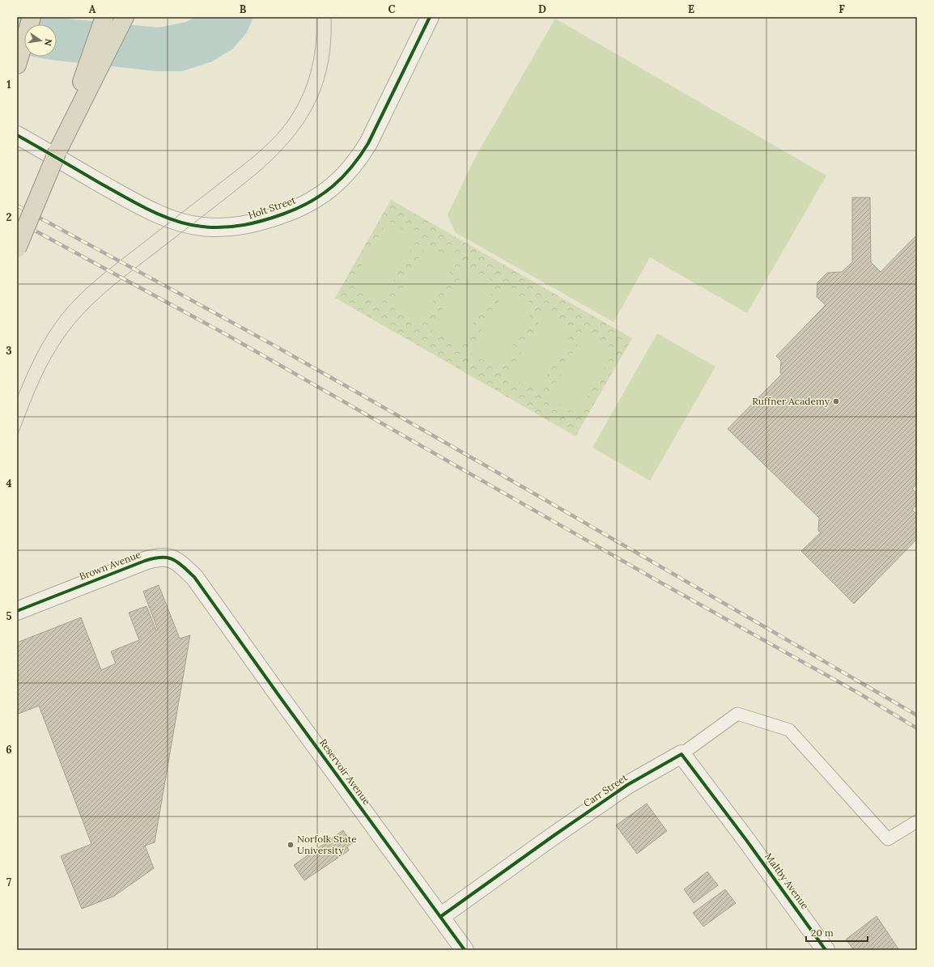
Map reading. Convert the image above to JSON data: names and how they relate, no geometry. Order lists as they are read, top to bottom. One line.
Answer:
{"streets":{"street":["Holt Street","Brown Avenue","Reservoir Avenue","Carr Street","Maltby Avenue"]},"crossings":[["Brown Avenue","Reservoir Avenue"],["Reservoir Avenue","Carr Street"],["Carr Street","Maltby Avenue"]],"places":["Ruffner Academy","Norfolk State University"],"scale_bar":"20 m","north":"right","grid":{"columns":["A","B","C","D","E","F"],"rows":["1","2","3","4","5","6","7"]}}
